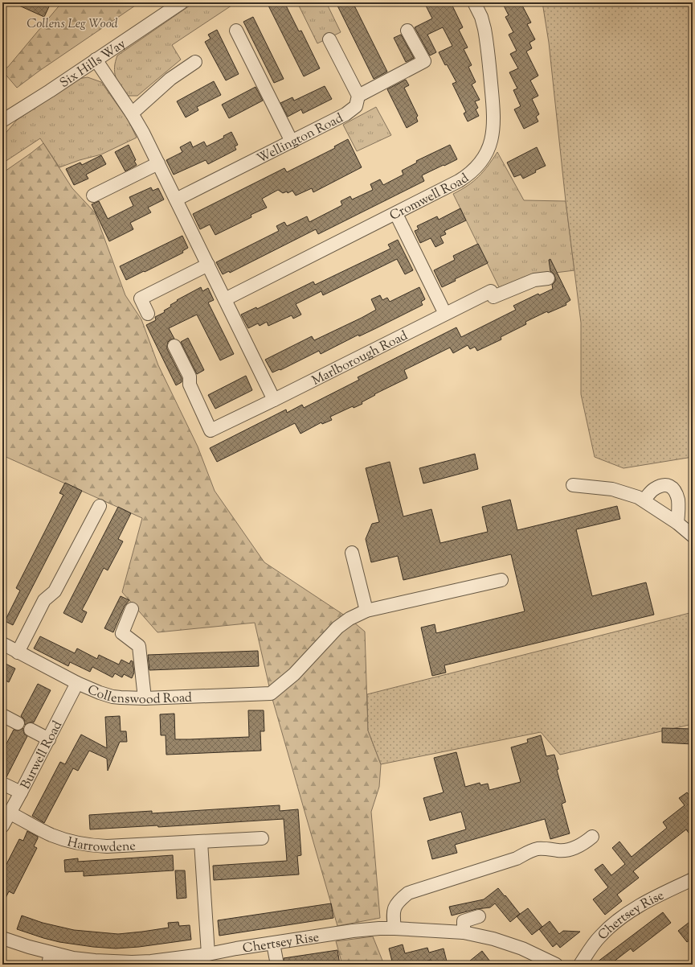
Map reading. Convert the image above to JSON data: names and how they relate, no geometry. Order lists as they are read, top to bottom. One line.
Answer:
{"streets":{"street":["Six Hills Way","Wellington Road","Cromwell Road","Marlborough Road","Collenswood Road","Burwell Road","Harrowdene","Chertsey Rise"]},"crossings":[["Collenswood Road","Burwell Road"],["Burwell Road","Harrowdene"]],"parks":["Collens Leg Wood"]}
